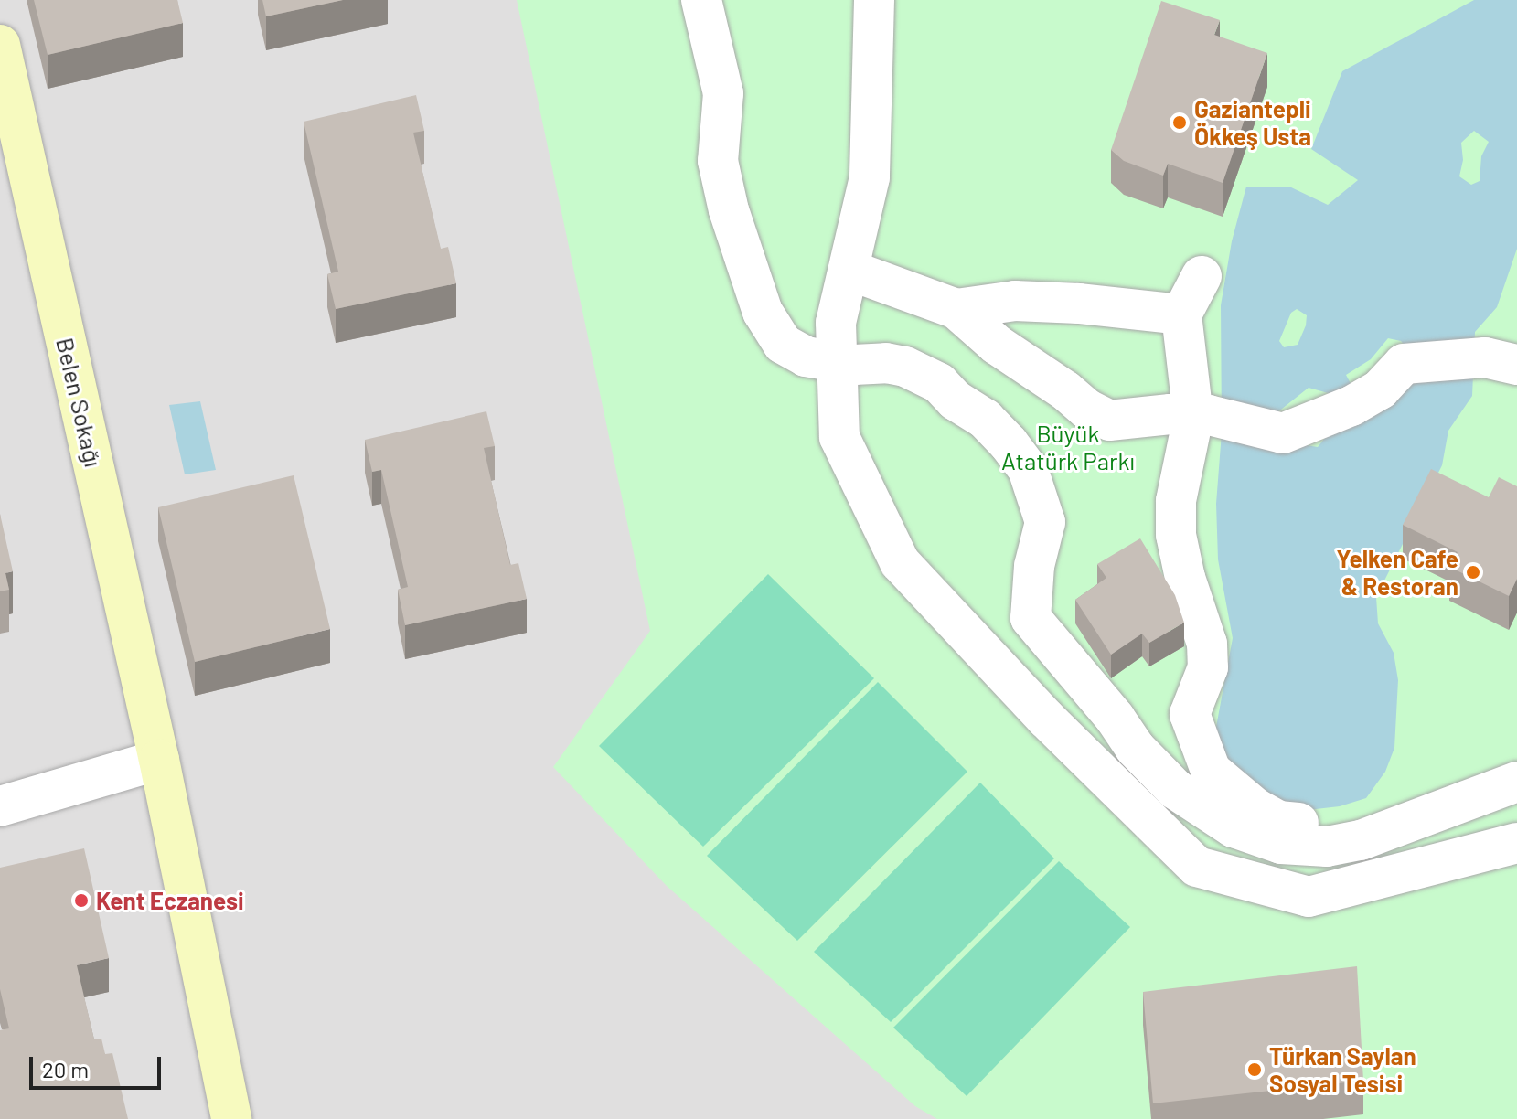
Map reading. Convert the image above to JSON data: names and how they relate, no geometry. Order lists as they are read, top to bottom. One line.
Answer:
{"streets":{"main road":["Belen Sokağı"]},"parks":["Büyük Atatürk Parkı"],"places":["Gaziantepli Ökkeş Usta","Yelken Cafe & Restoran","Kent Eczanesi","Türkan Saylan Sosyal Tesisi"],"scale_bar":"20 m"}
